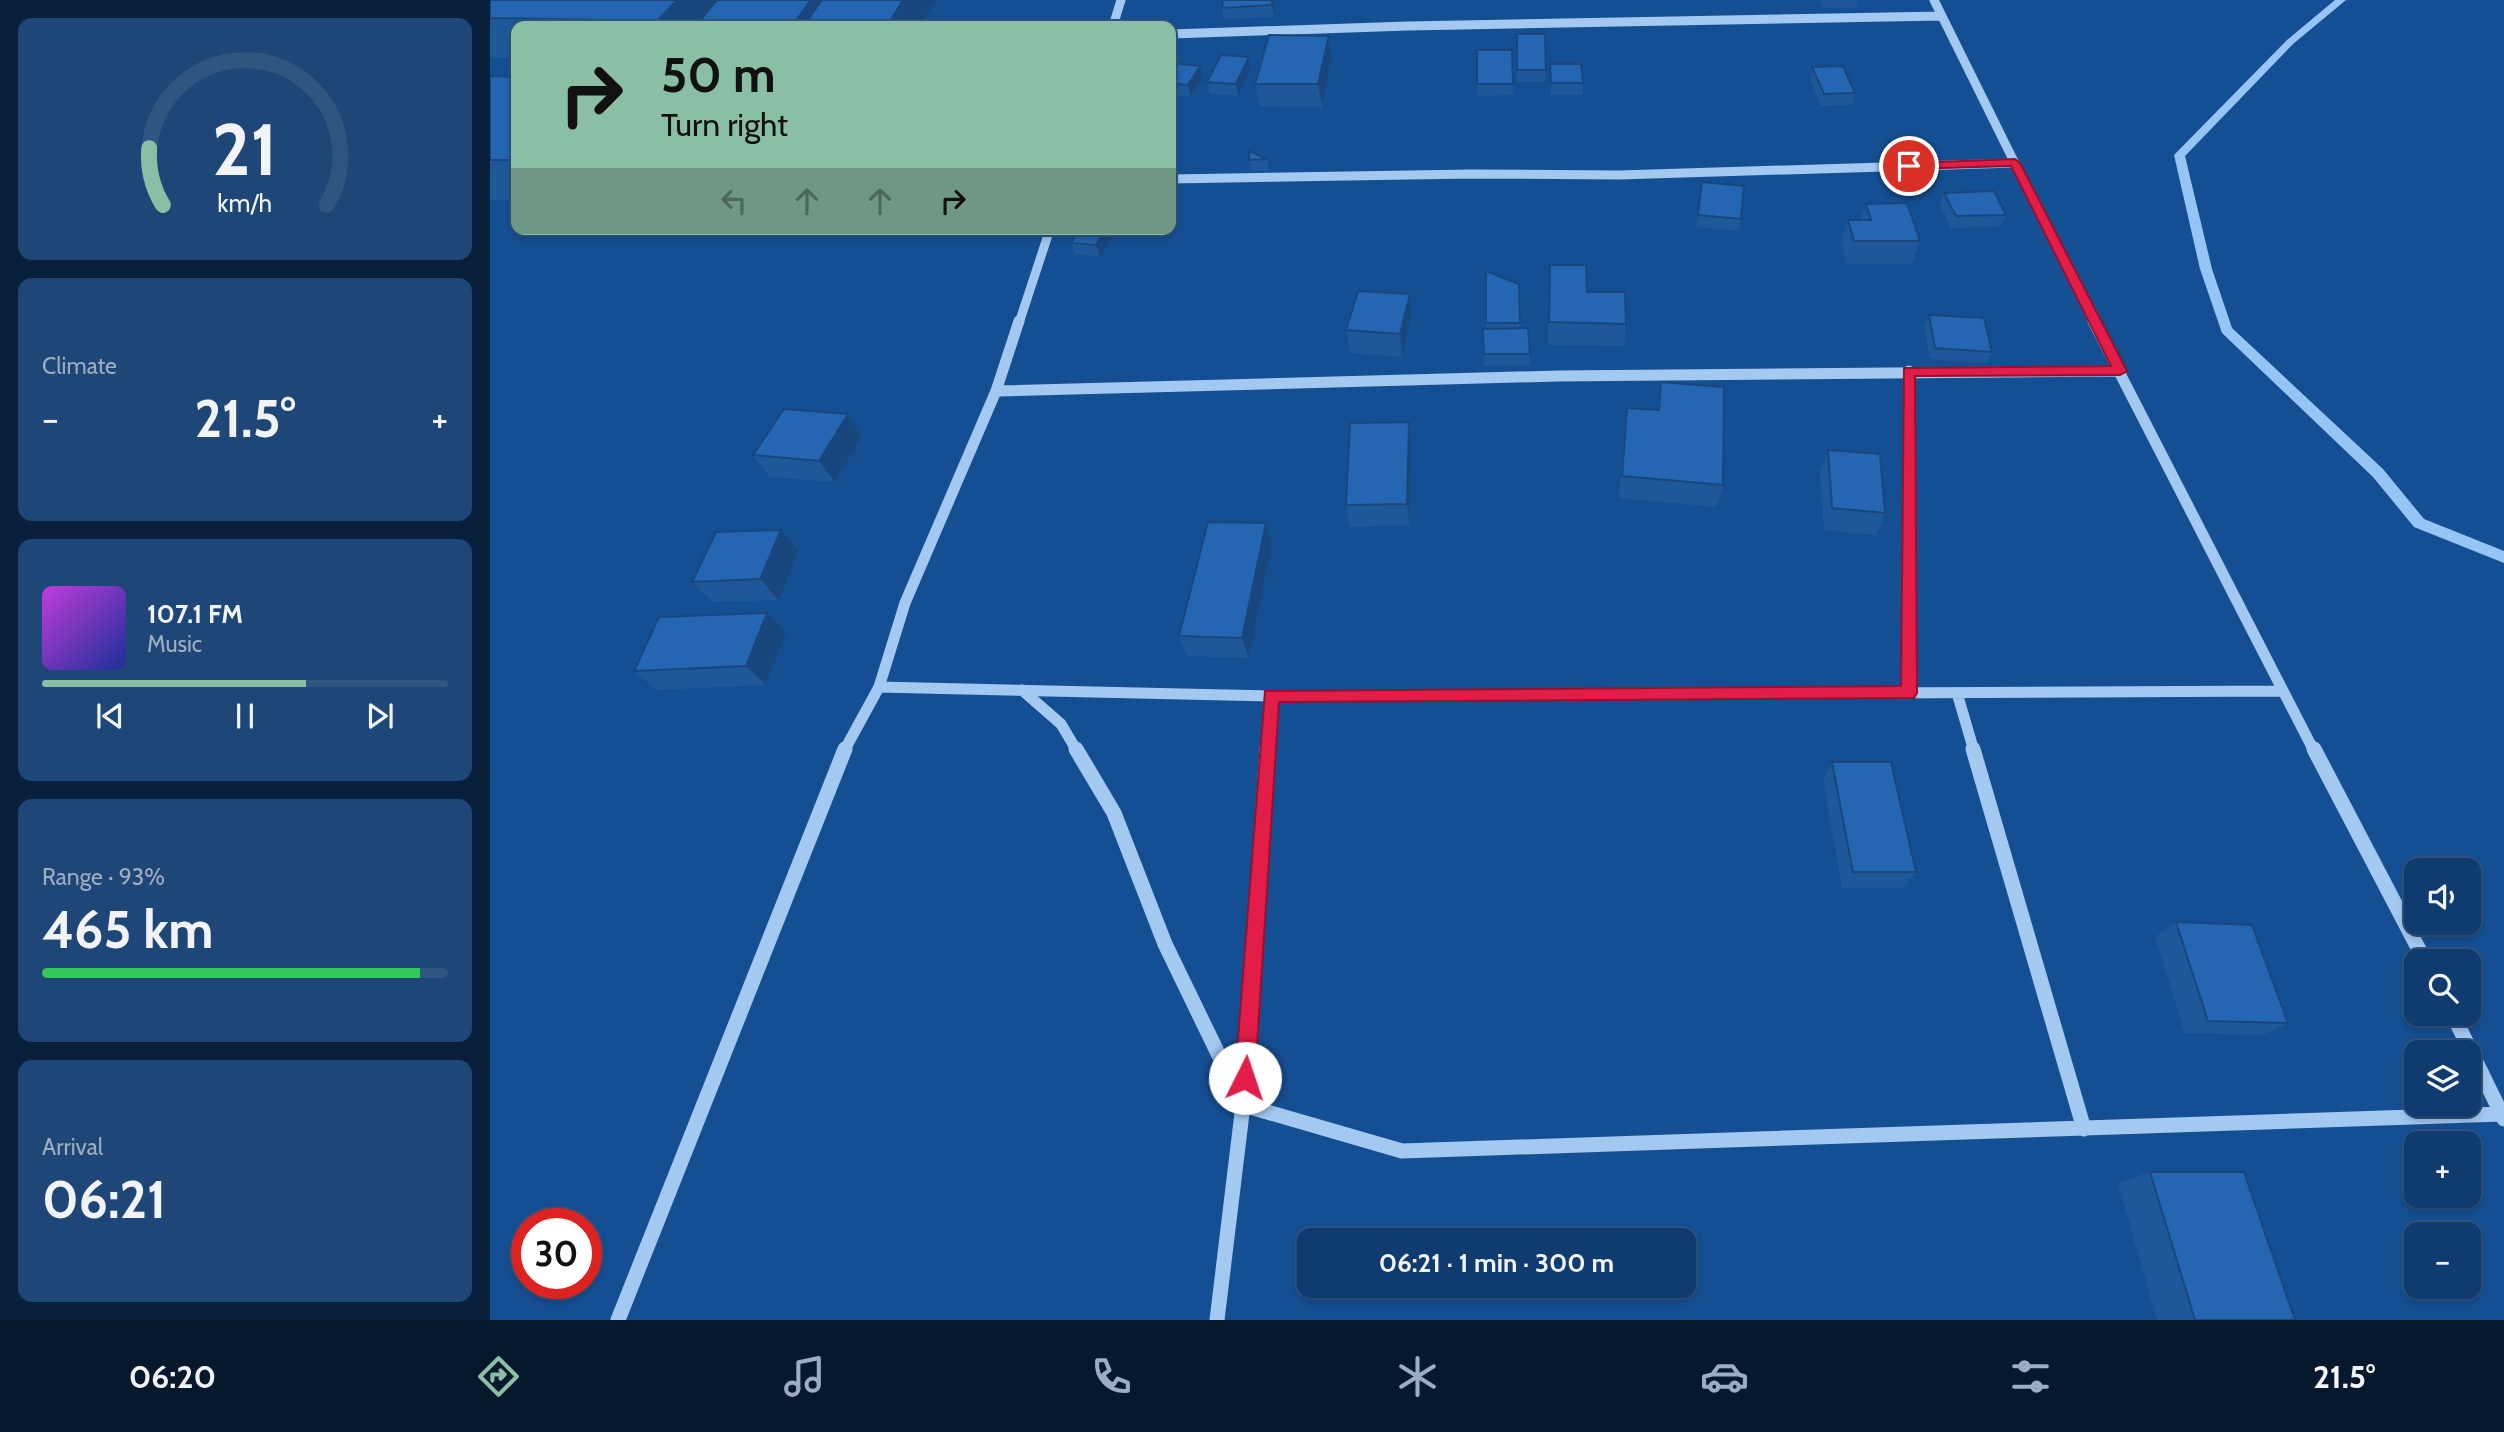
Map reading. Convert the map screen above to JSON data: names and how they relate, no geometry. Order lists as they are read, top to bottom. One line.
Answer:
{"page":{"turn":["50 m","Turn right"],"tile":["Climate",["Range · 93%","465 km"],["Arrival","06:21"]],"heat":["−","21.5°","+"],"song":["107.1 FM","Music"],"map_buttons":["+","−"],"limit":"30","trip":"06:21 · 1 min · 300 m","tabs":["06:20","21.5°"],"gauge":["21","km/h"]}}
